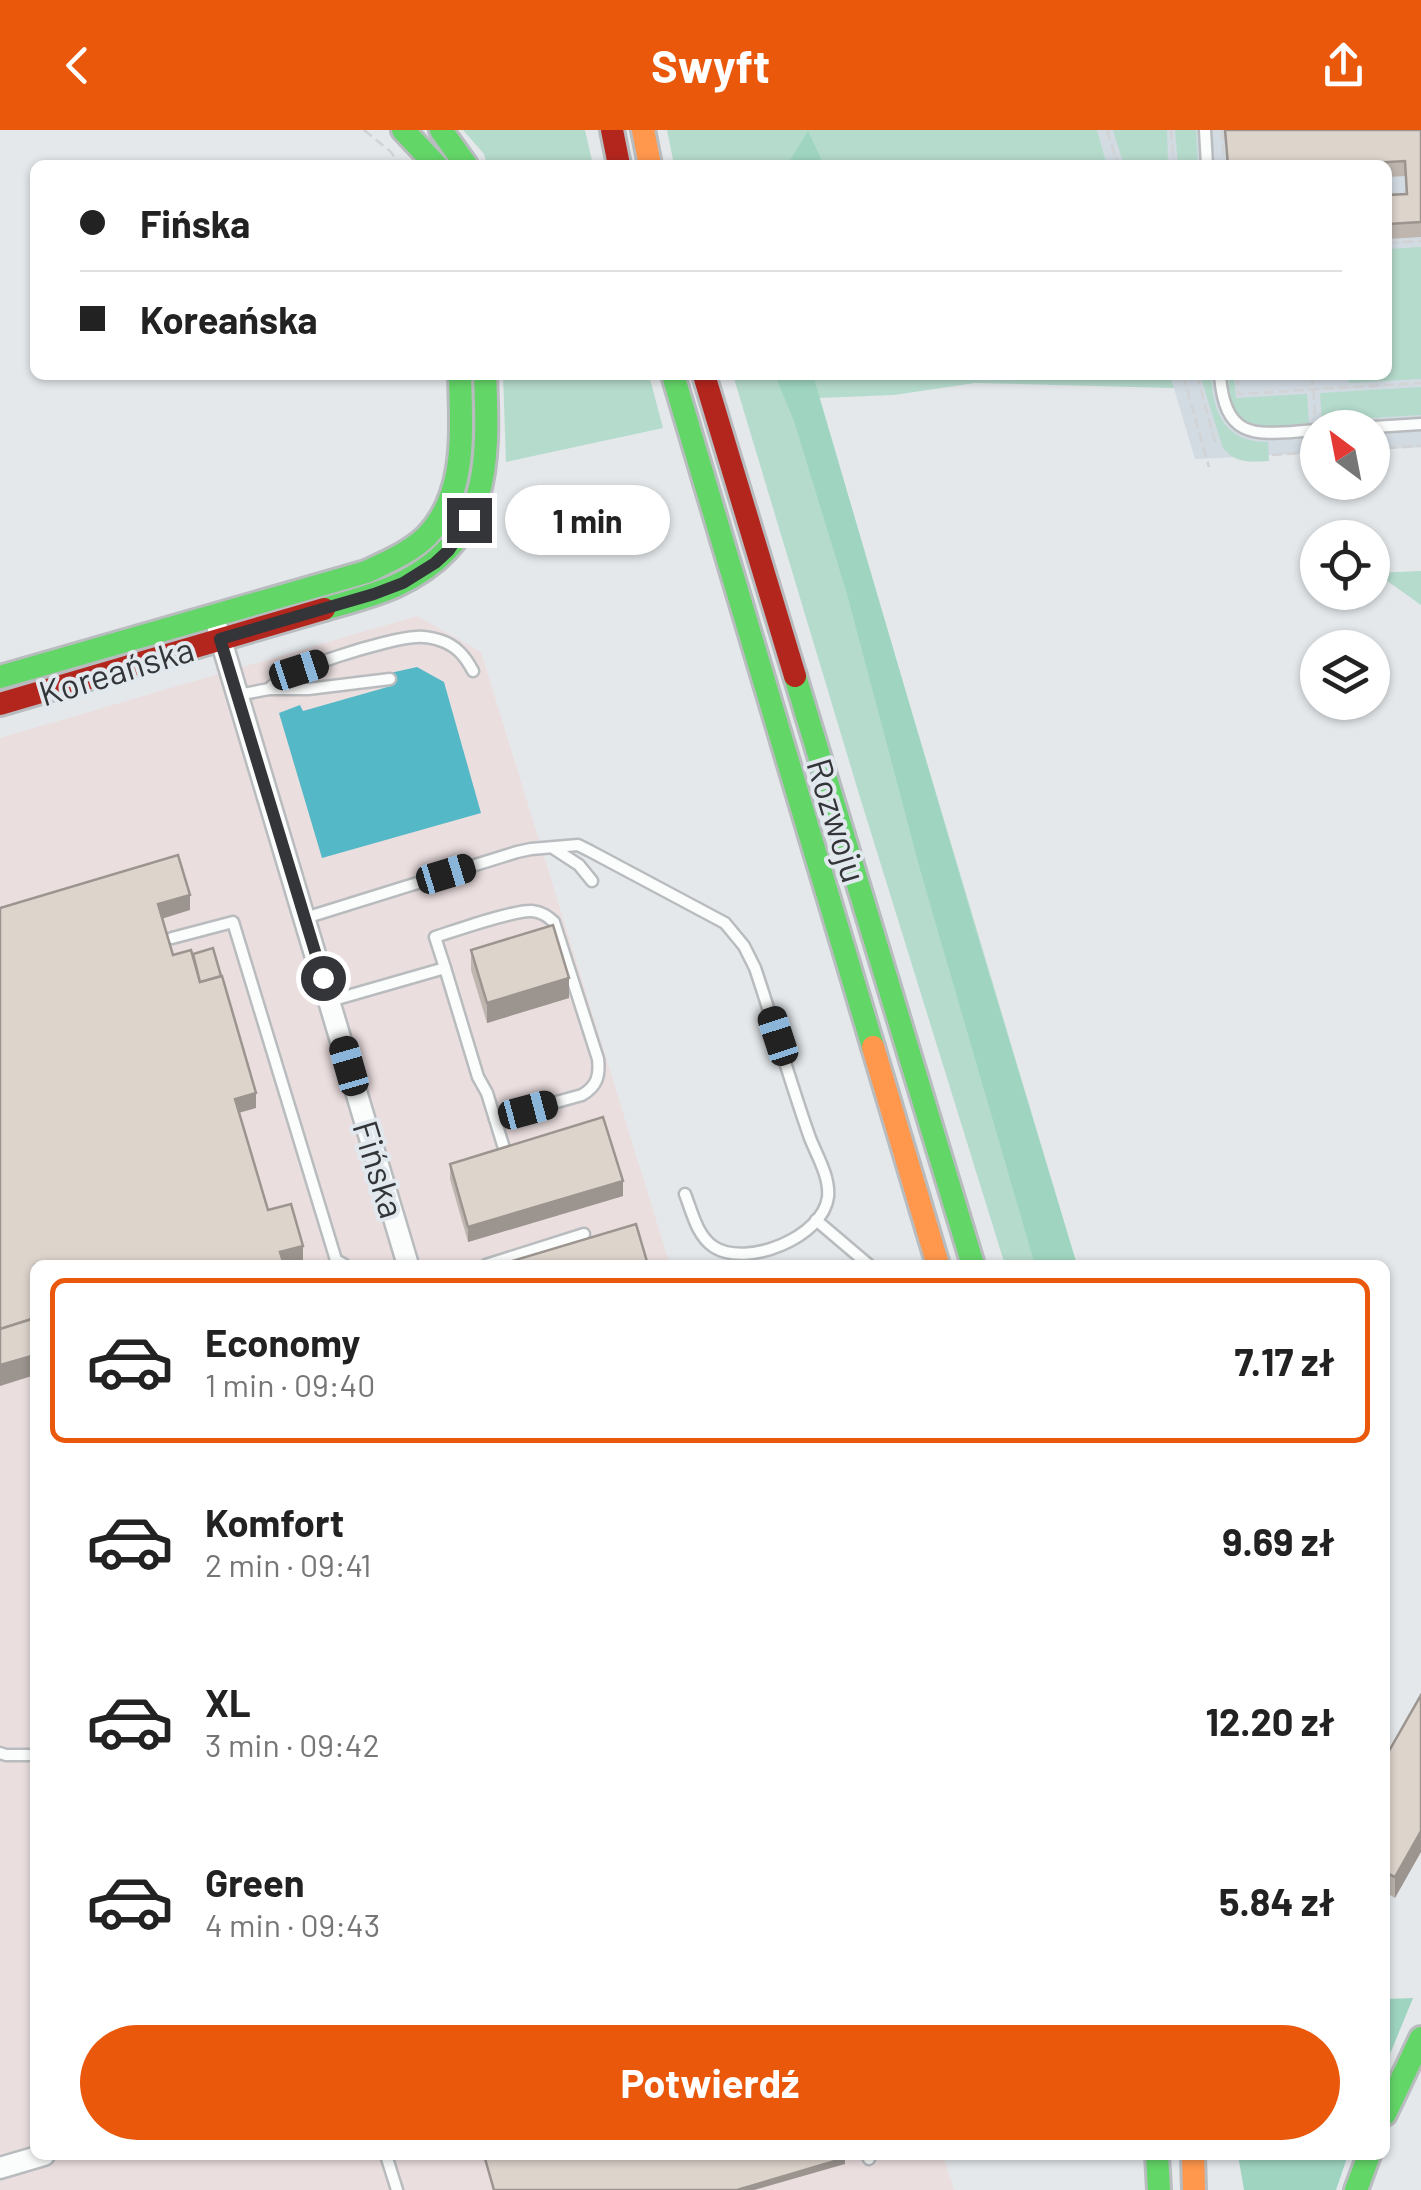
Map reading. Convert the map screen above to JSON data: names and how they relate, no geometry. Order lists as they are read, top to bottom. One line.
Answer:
{"streets":{"main road":["Koreańska","Rozwoju"],"street":["Fińska"]},"crossings":[["Koreańska","Fińska"]],"north":"top left","page":{"header":"Swyft","banner":["Fińska","Koreańska"],"bubble":"1 min","list":[{"name":"Economy","note":"1 min · 09:40","value":"7.17 zł"},{"name":"Komfort","note":"2 min · 09:41","value":"9.69 zł"},{"name":"XL","note":"3 min · 09:42","value":"12.20 zł"},{"name":"Green","note":"4 min · 09:43","value":"5.84 zł"}],"buttons":"Potwierdź"}}
